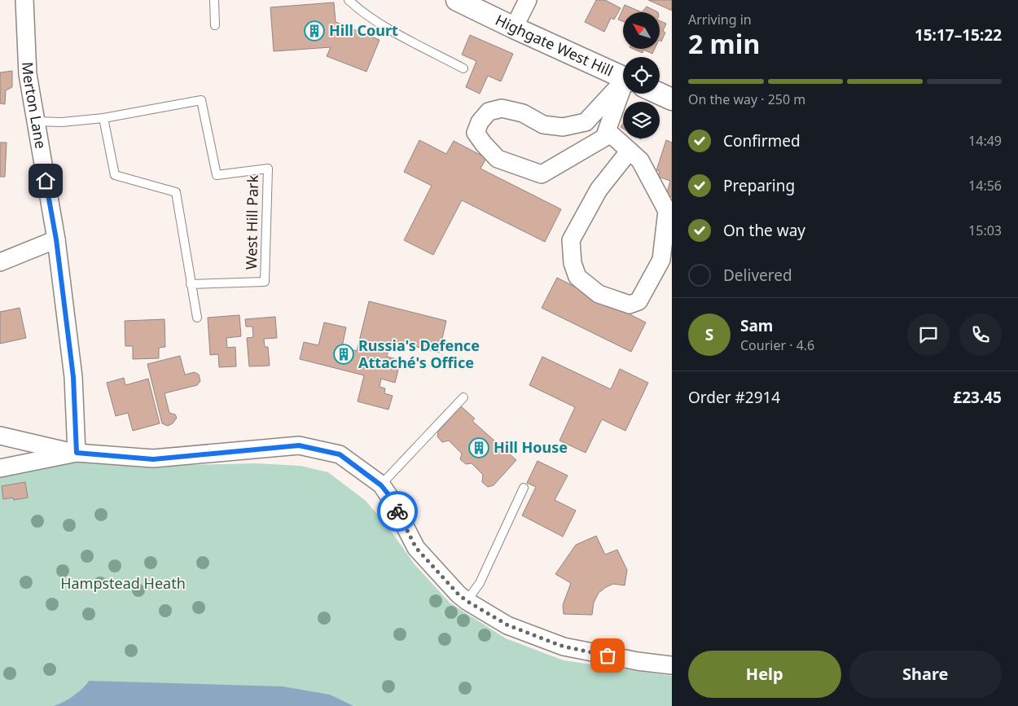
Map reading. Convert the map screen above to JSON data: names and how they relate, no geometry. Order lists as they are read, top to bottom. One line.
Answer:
{"streets":{"street":["Highgate West Hill","Merton Lane"],"lane":["West Hill Park"]},"crossings":[["Merton Lane","West Hill Park"]],"parks":["Hampstead Heath"],"places":{"building":["Hill Court","Russia's Defence Attaché's Office","Hill House"]},"north":"top left","page":{"heading":["2 min","Arriving in","15:17–15:22"],"panel":["Sam","Courier · 4.6","Order #2914","£23.45"],"bar":"On the way · 250 m","list":[["Confirmed","14:49"],["Preparing","14:56"],["On the way","15:03"],"Delivered"],"round":"S","buttons":["Help","Share"]}}
